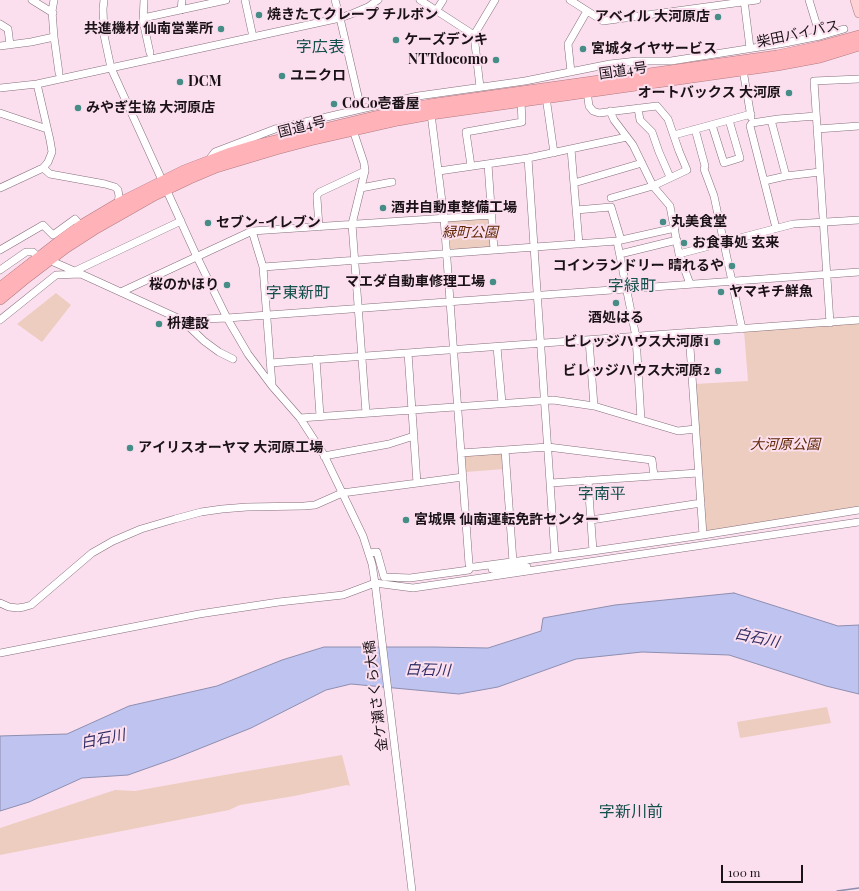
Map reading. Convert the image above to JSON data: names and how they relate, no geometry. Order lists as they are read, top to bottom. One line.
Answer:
{"streets":{"highway":["柴田バイパス","国道4号"],"street":["金ケ瀬さくら大橋"]},"crossings":[["柴田バイパス","国道4号"],["国道4号","金ケ瀬さくら大橋"]],"districts":["字広表","字緑町","字東新町","字南平","字新川前"],"water":["白石川"],"parks":["緑町公園","大河原公園"],"places":["焼きたてクレープ チルボン","アベイル 大河原店","共進機材 仙南営業所","ケーズデンキ","宮城タイヤサービス","NTTdocomo","ユニクロ","DCM","オートバックス 大河原","CoCo壱番屋","みやぎ生協 大河原店","酒井自動車整備工場","丸美食堂","セブン-イレブン","お食事処 玄来","コインランドリー 晴れるや","マエダ自動車修理工場","桜のかほり","ヤマキチ鮮魚","酒処はる","枡建設","ビレッジハウス大河原1","ビレッジハウス大河原2","アイリスオーヤマ 大河原工場","宮城県 仙南運転免許センター"],"scale_bar":"100 m"}
